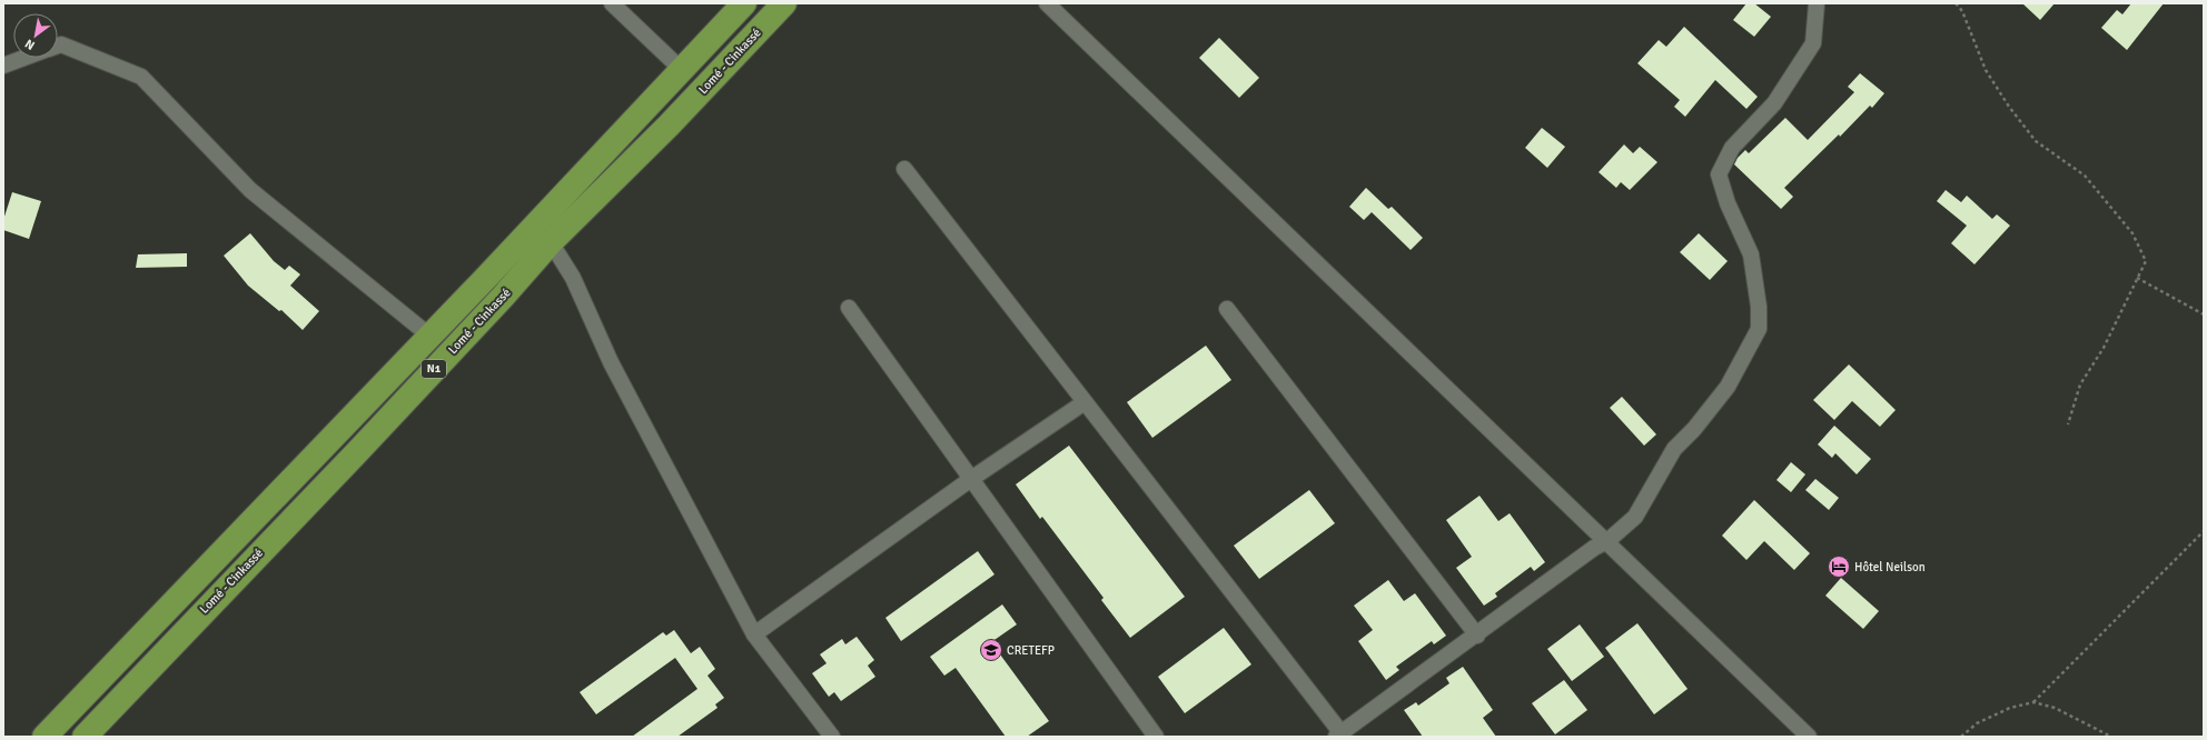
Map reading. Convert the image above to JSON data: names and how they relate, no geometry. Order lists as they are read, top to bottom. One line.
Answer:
{"streets":{"highway":["Lomé - Cinkassé","N1"]},"places":{"hotel":["Hôtel Neilson"],"school or university":["CRETEFP"]},"north":"bottom left"}
